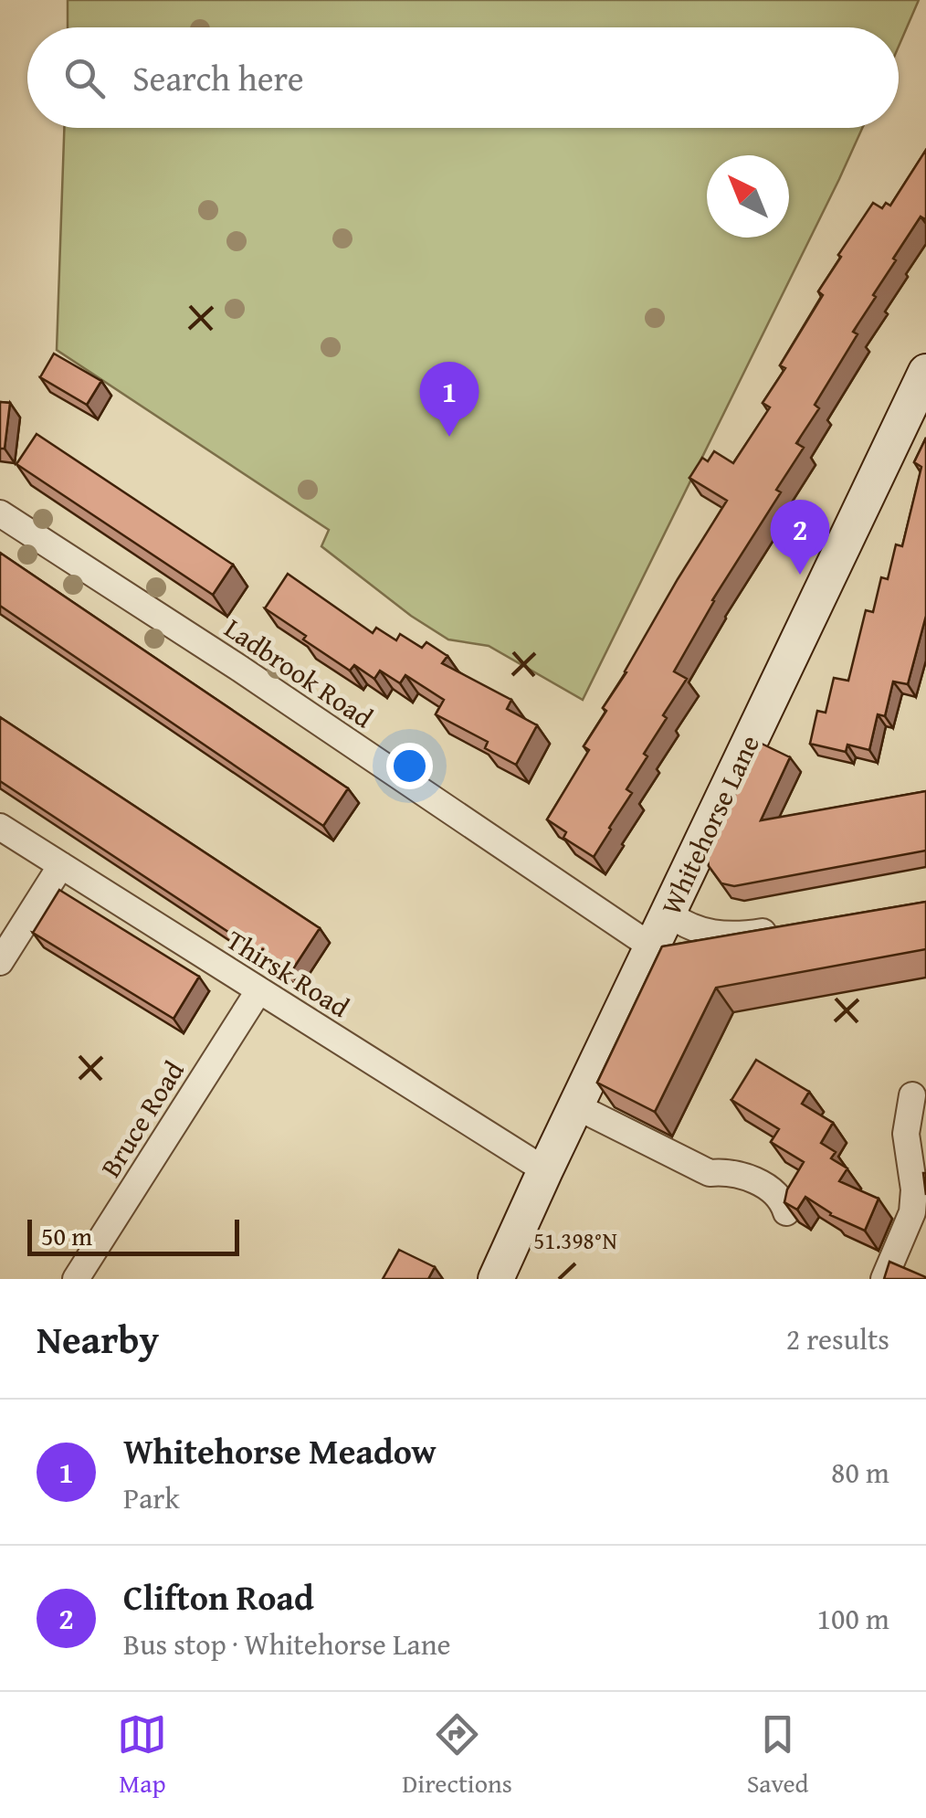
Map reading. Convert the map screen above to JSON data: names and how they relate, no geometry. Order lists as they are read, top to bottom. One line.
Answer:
{"streets":{"main road":["Whitehorse Lane"],"street":["Ladbrook Road","Thirsk Road","Bruce Road"]},"crossings":[["Ladbrook Road","Whitehorse Lane"],["Whitehorse Lane","Thirsk Road"],["Thirsk Road","Bruce Road"]],"scale_bar":"50 m","north":"top left","page":{"search":"Search here","pins":["1","2"],"scale":"50 m","heading":["Nearby","2 results"],"list":[{"mark":"1","name":"Whitehorse Meadow","note":"Park","value":"80 m"},{"mark":"2","name":"Clifton Road","note":"Bus stop · Whitehorse Lane","value":"100 m"}],"nav":["Map","Directions","Saved"]},"coordinates":["51.398°N"]}
